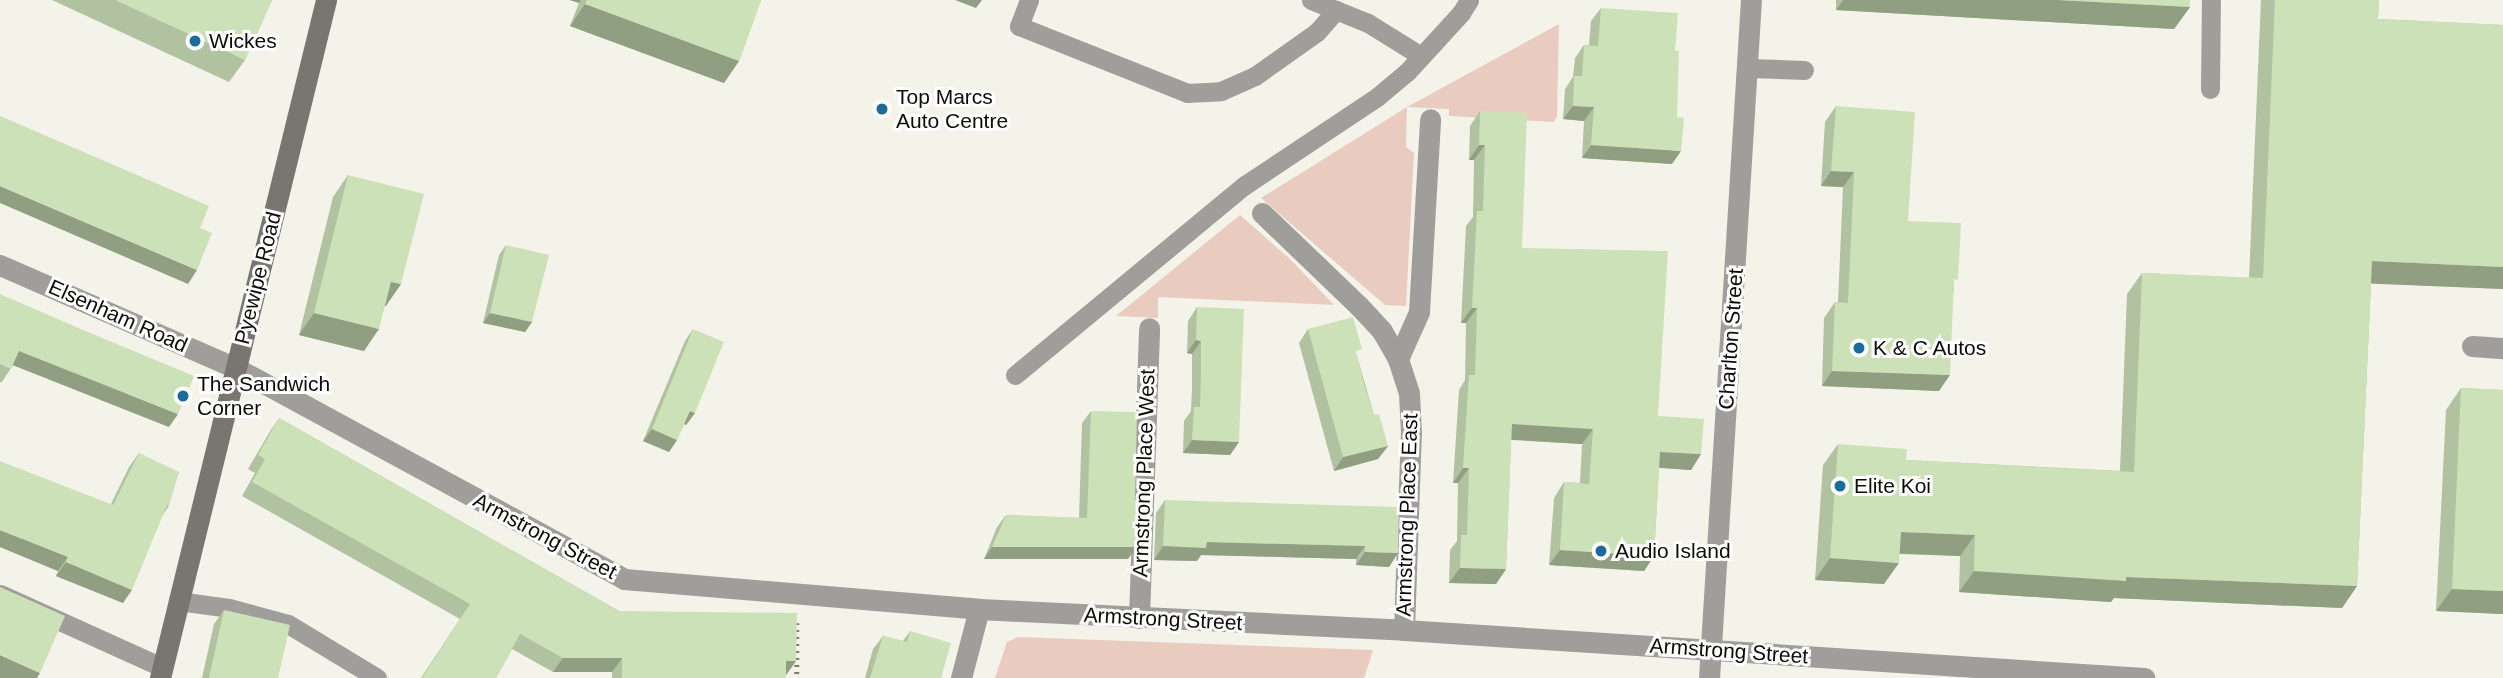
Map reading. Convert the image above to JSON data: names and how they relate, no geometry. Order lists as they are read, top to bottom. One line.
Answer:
{"streets":{"street":["Pyewipe Road","Elsenham Road","Charlton Street","Armstrong Place West","Armstrong Place East","Armstrong Street"]},"crossings":[["Pyewipe Road","Elsenham Road"],["Pyewipe Road","Armstrong Street"],["Elsenham Road","Armstrong Street"],["Charlton Street","Armstrong Street"],["Armstrong Place West","Armstrong Street"],["Armstrong Place East","Armstrong Street"]],"places":["Wickes","Top Marcs Auto Centre","K & C Autos","The Sandwich Corner","Elite Koi","Audio Island"]}
